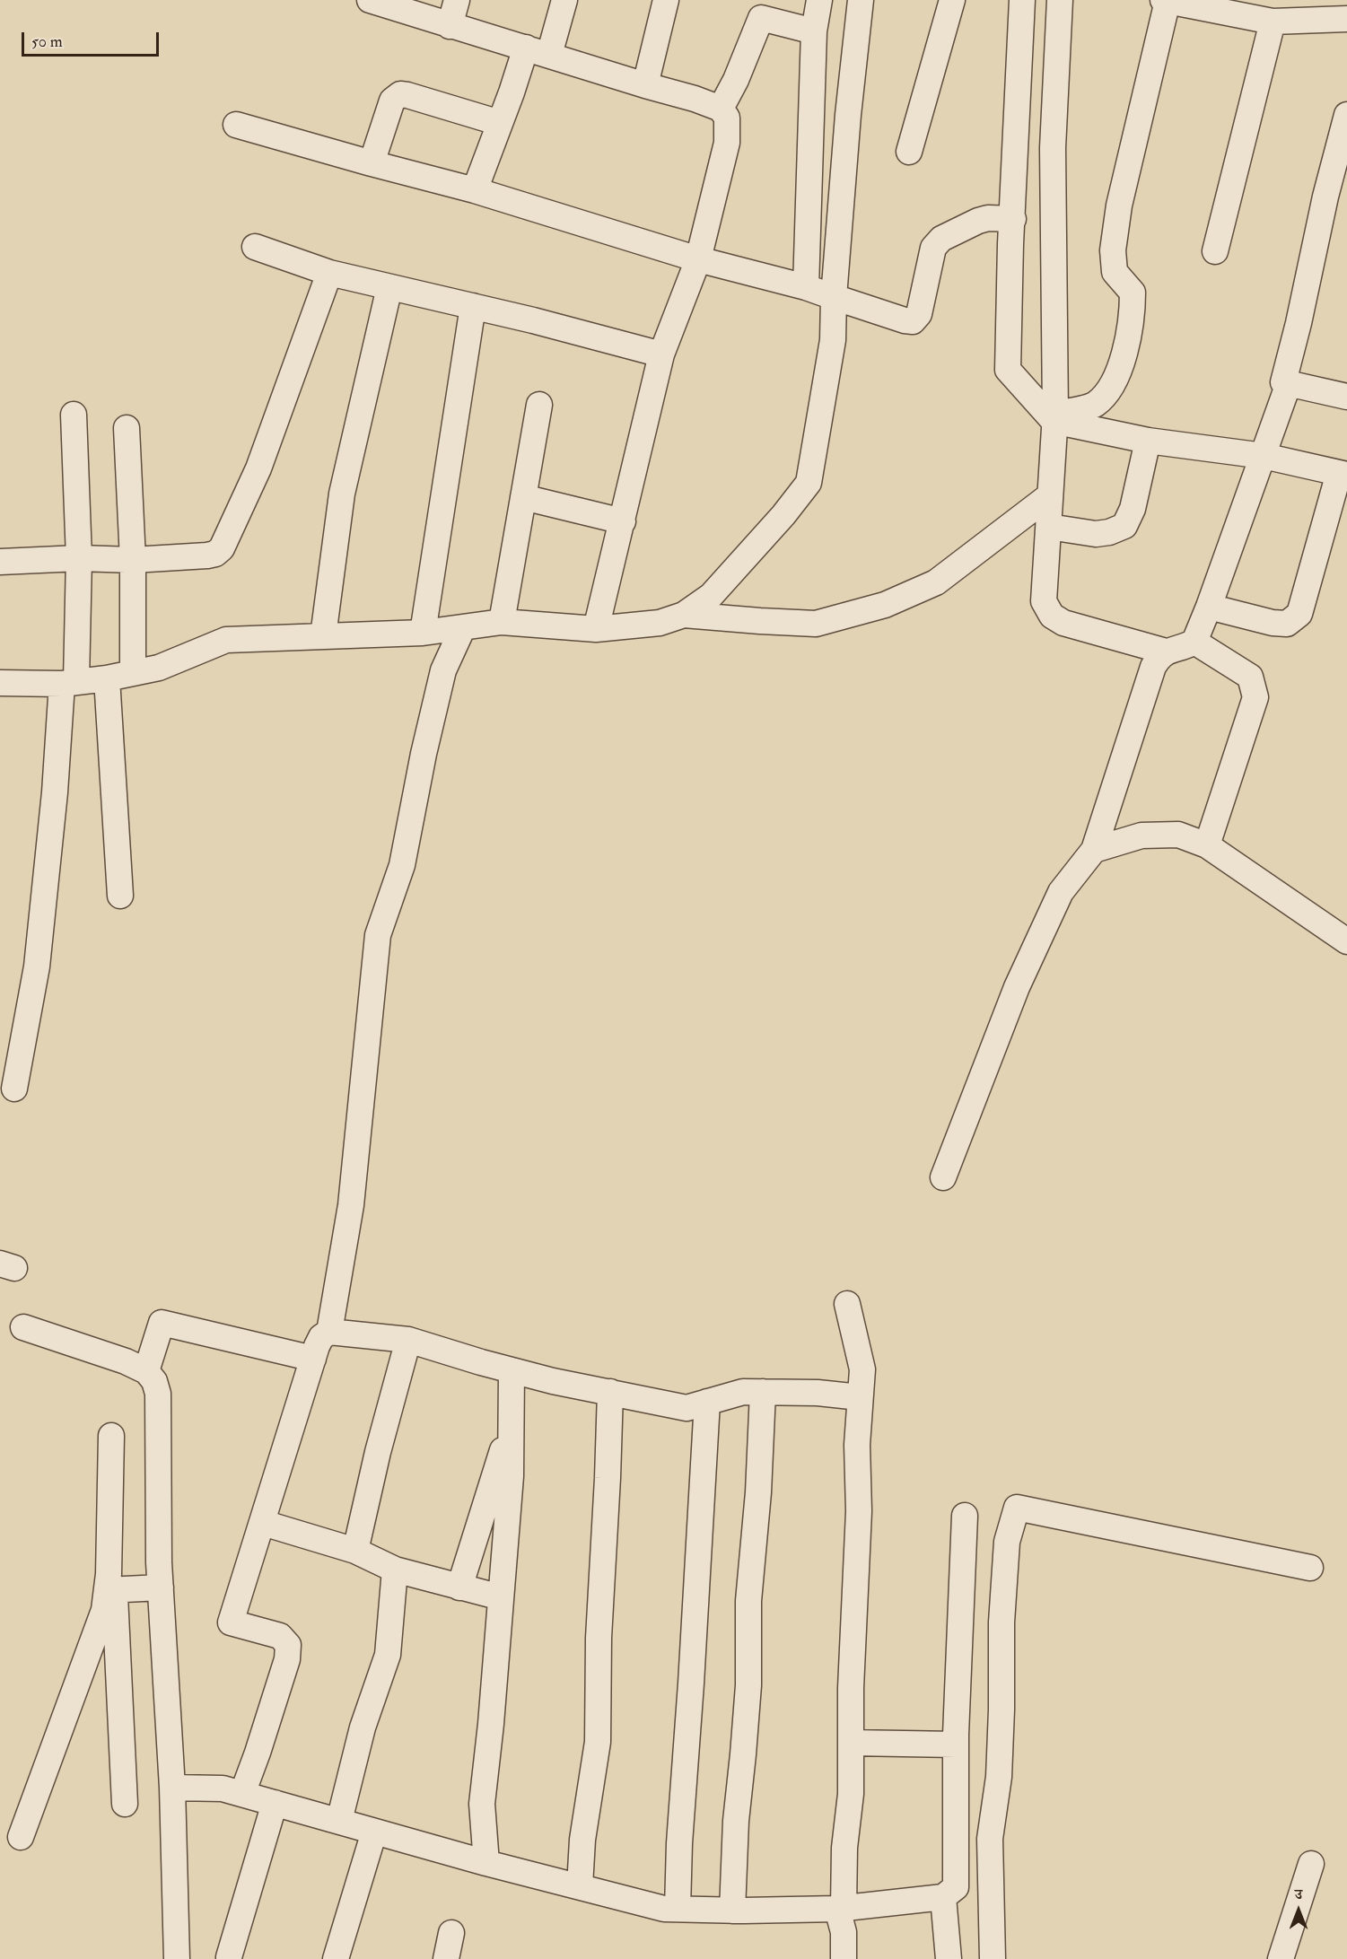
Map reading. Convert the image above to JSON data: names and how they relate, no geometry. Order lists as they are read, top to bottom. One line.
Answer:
{"scale_bar":"50 m","north":"top"}
